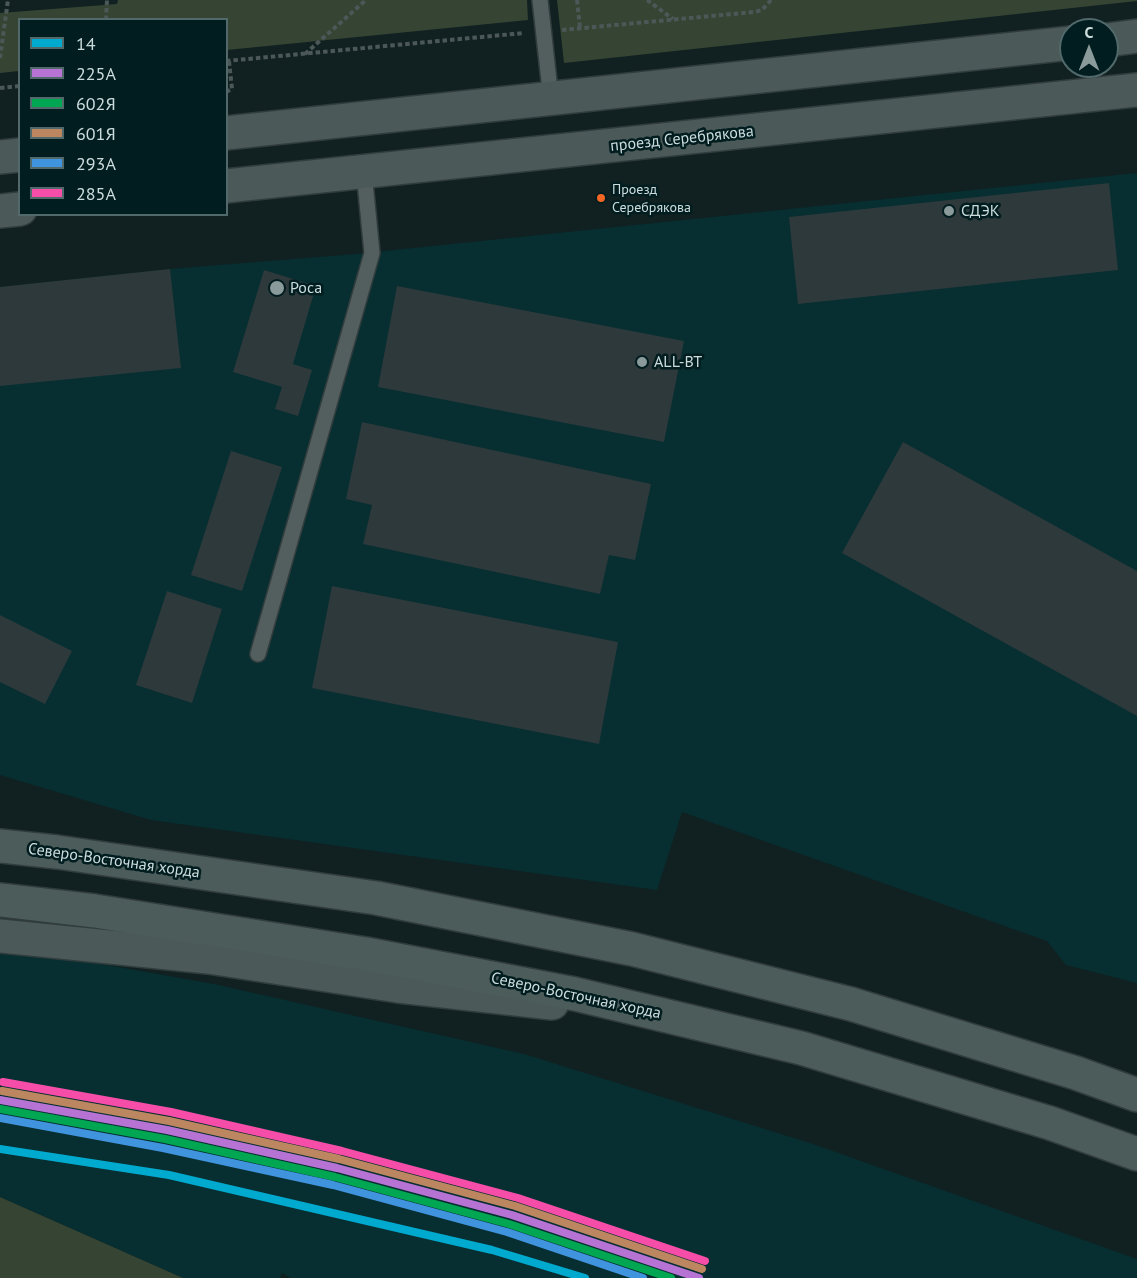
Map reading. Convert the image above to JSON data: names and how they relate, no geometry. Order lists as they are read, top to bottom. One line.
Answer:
{"streets":{"main road":["проезд Серебрякова","Северо-Восточная хорда"]},"places":["Проезд Серебрякова","СДЭК","Роса","ALL-BT"],"lines":["transit line 285А","transit line 601Я","transit line 225А","transit line 602Я","transit line 293А","transit line 14"],"legend":["14","225А","602Я","601Я","293А","285А"],"north":"top"}
